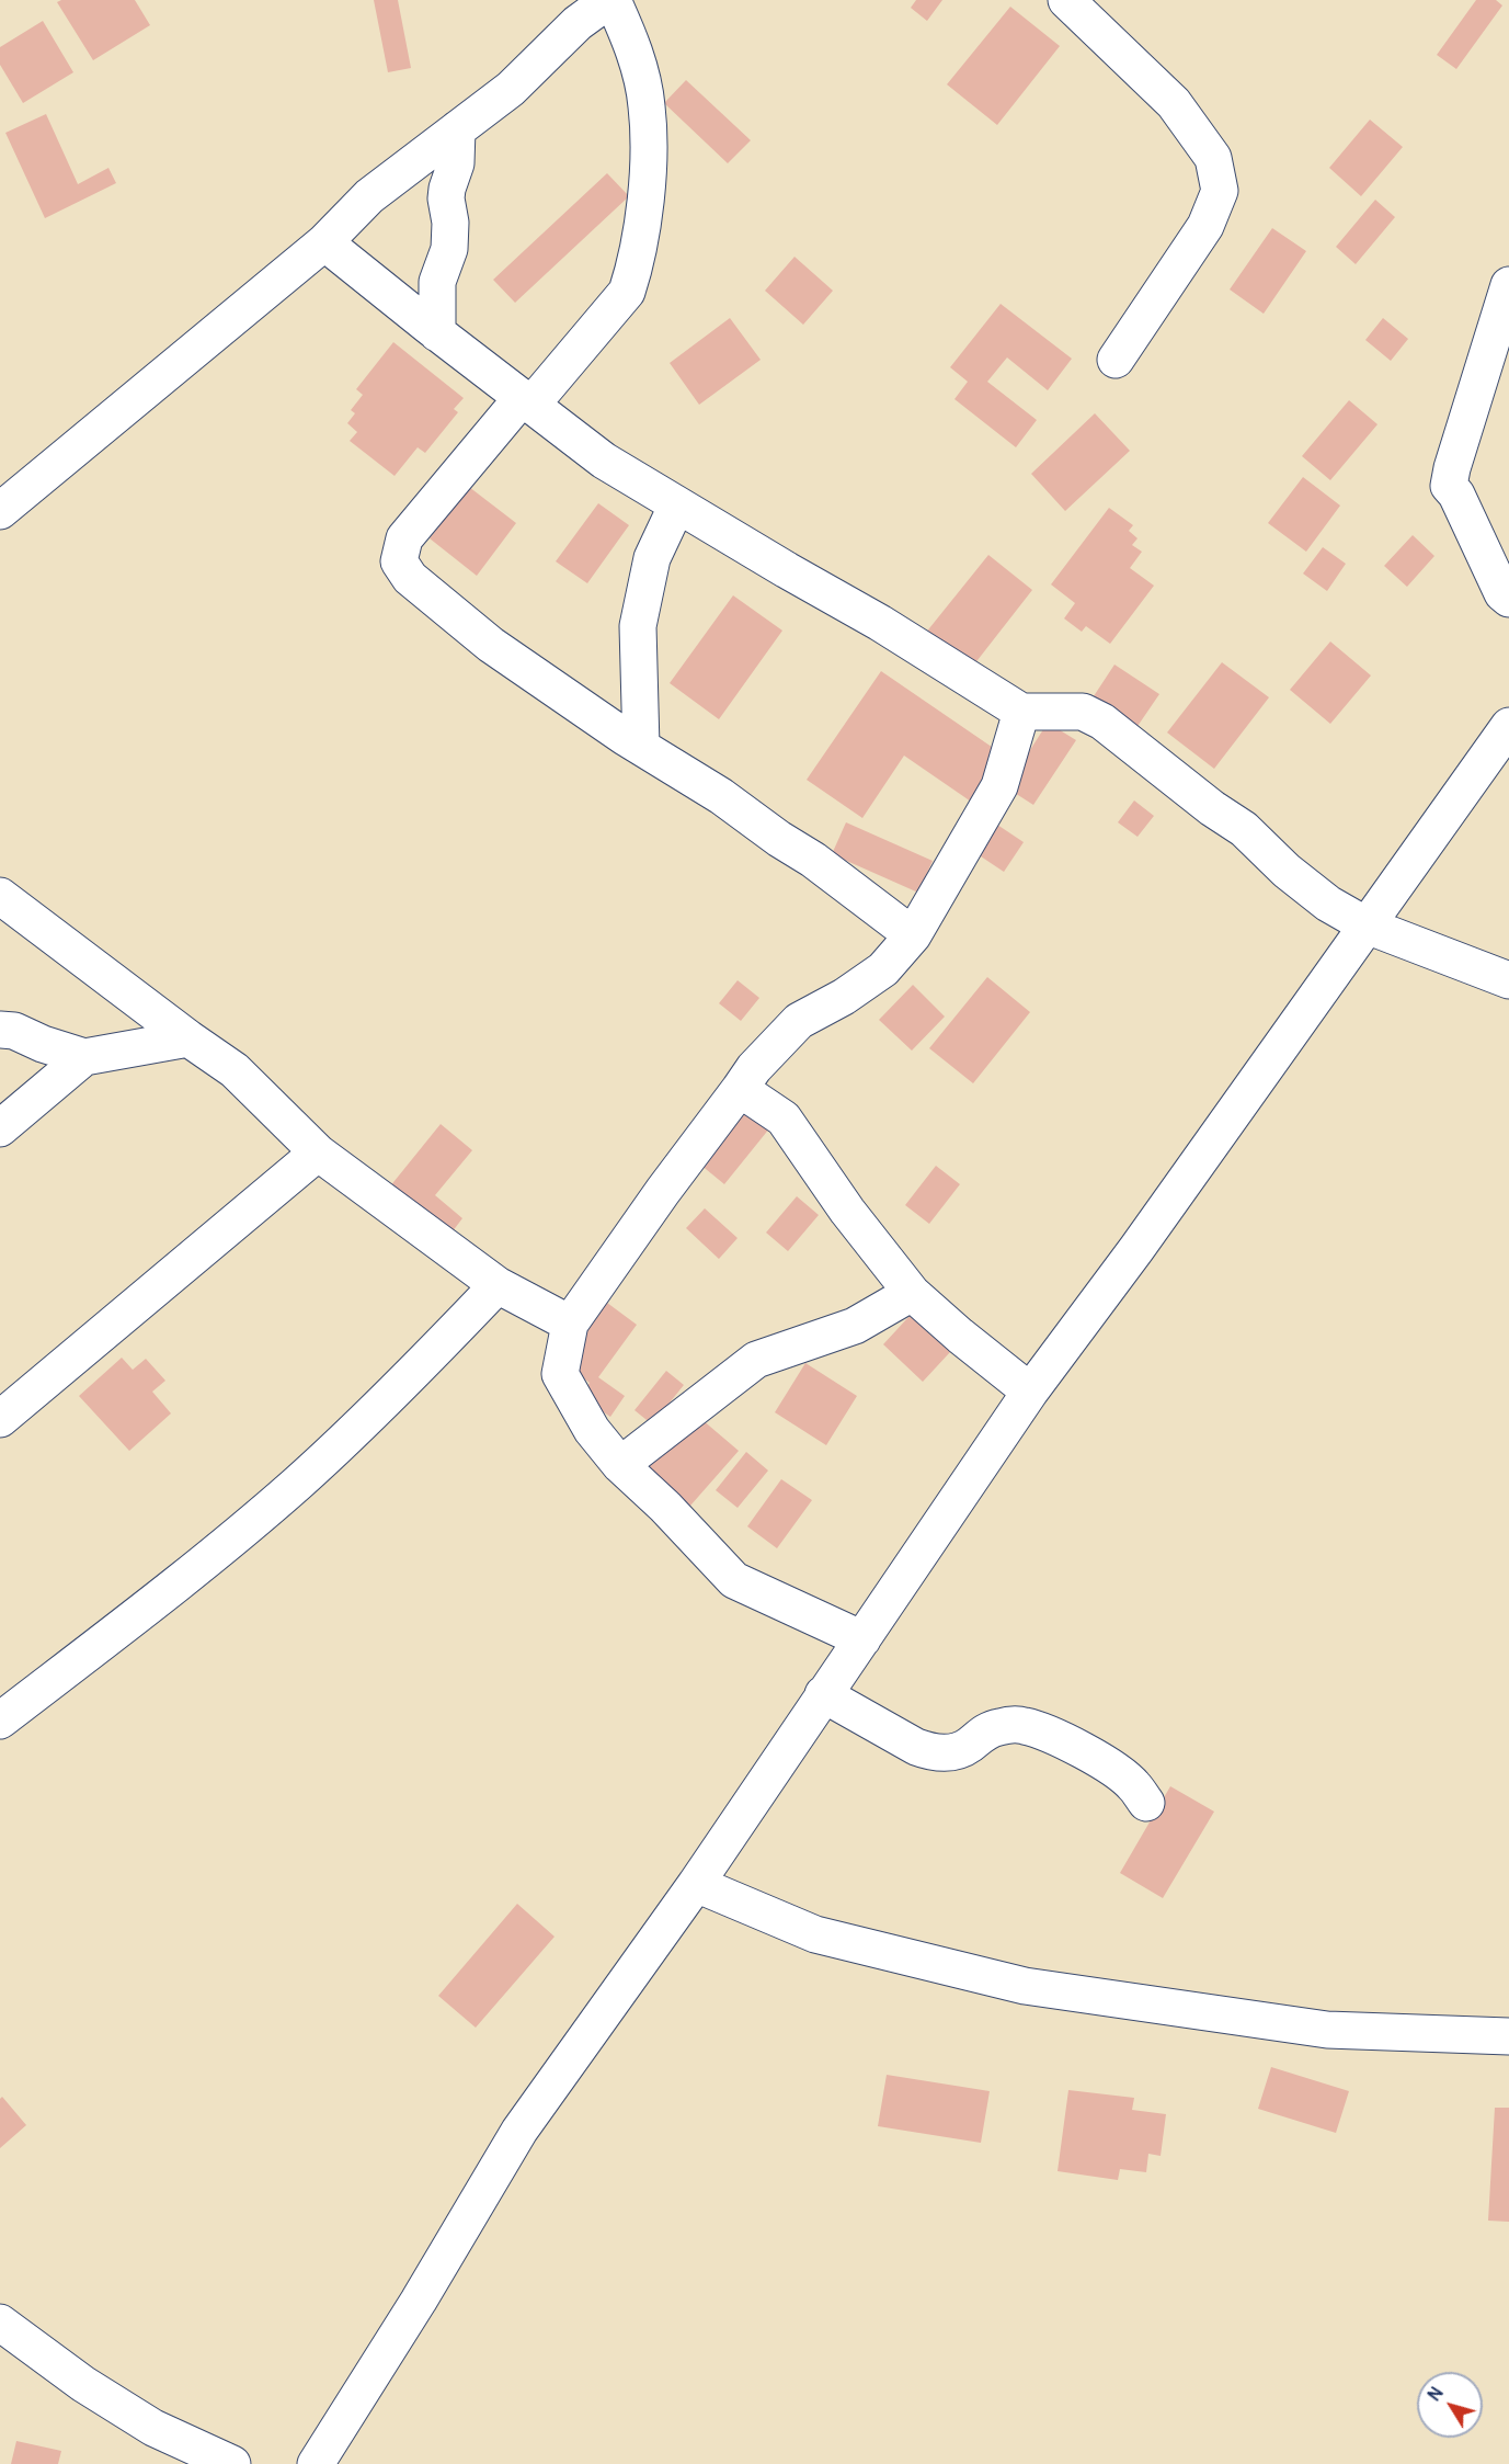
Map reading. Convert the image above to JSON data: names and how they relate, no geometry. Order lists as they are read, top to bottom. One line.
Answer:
{"north":"top left"}
